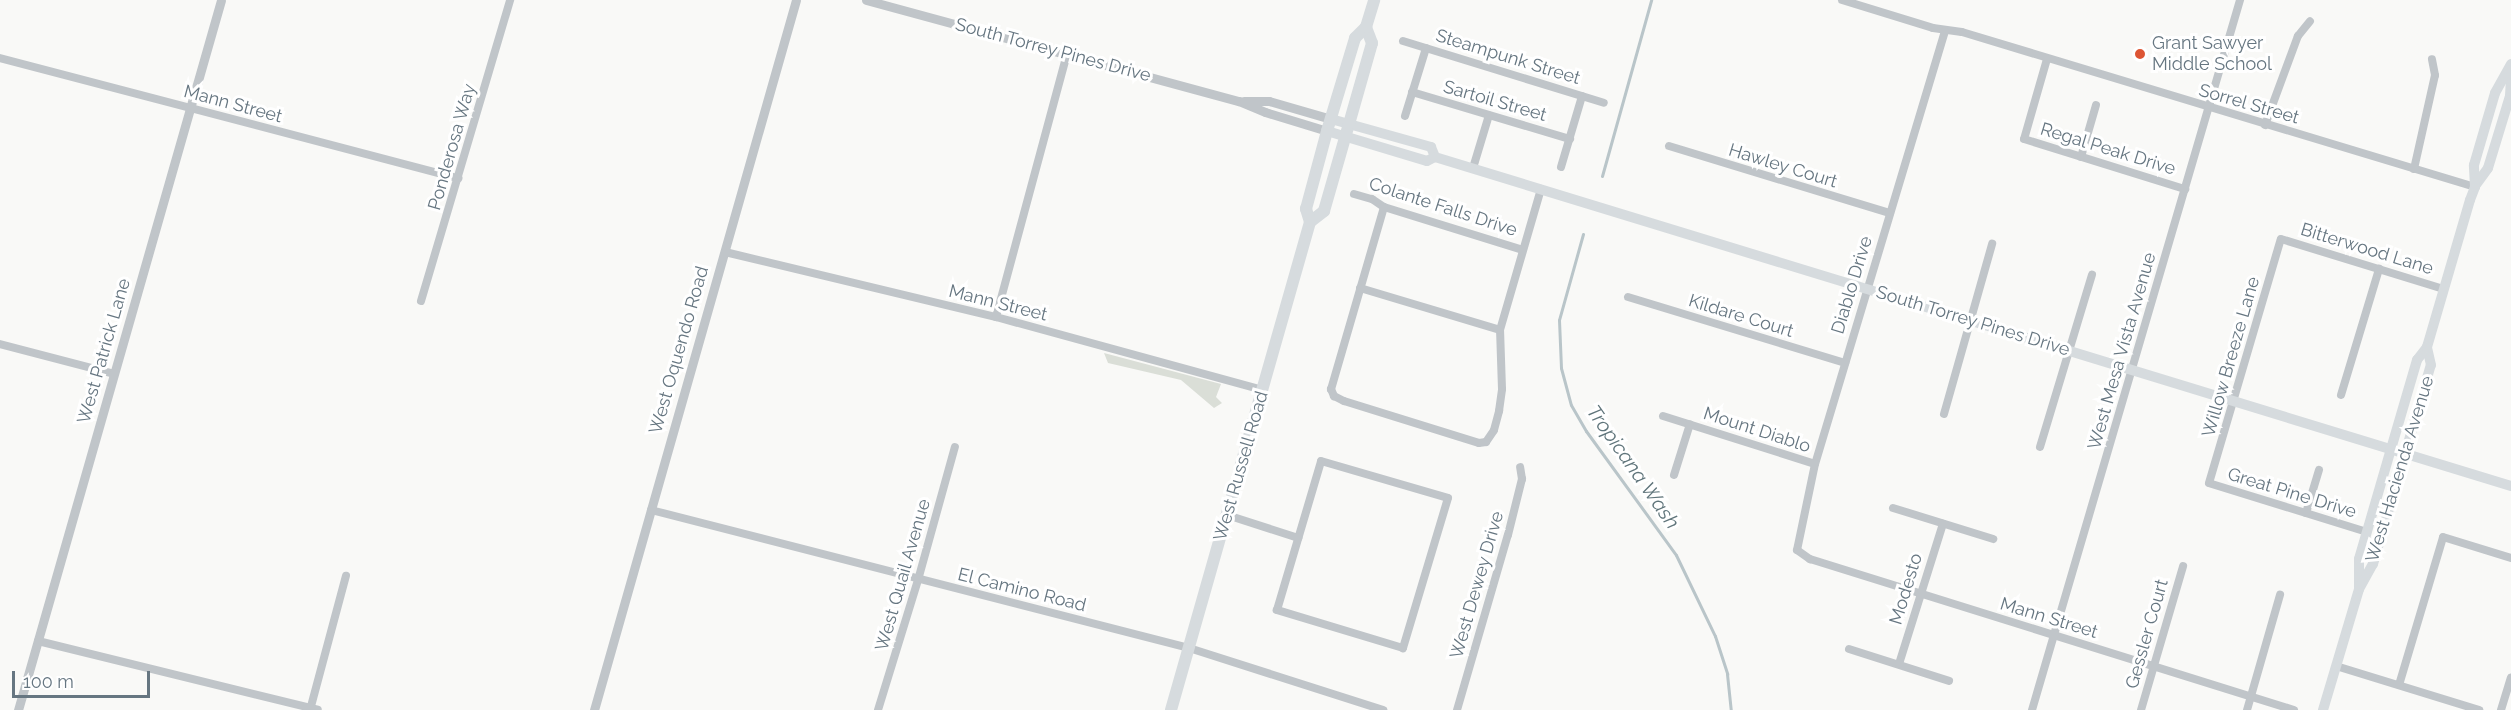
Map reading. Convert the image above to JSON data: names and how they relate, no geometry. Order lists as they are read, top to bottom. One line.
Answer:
{"streets":{"main road":["South Torrey Pines Drive","West Russell Road","West Hacienda Avenue"],"street":["Steampunk Street","Sartoil Street","Mann Street","Sorrel Street","Ponderosa Way","Regal Peak Drive","Hawley Court","Colante Falls Drive","Bitterwood Lane","Diablo Drive","Kildare Court","West Oquendo Road","West Patrick Lane","West Mesa Vista Avenue","Willow Breeze Lane","Mount Diablo","Great Pine Drive","West Quail Avenue","West Dewey Drive","Modesto","El Camino Road","Gessler Court"]},"crossings":[["South Torrey Pines Drive","Diablo Drive"],["South Torrey Pines Drive","West Mesa Vista Avenue"],["South Torrey Pines Drive","Willow Breeze Lane"],["South Torrey Pines Drive","West Russell Road"],["South Torrey Pines Drive","West Hacienda Avenue"],["Mann Street","Ponderosa Way"],["Mann Street","Diablo Drive"],["Mann Street","West Oquendo Road"],["Mann Street","West Patrick Lane"],["Mann Street","West Mesa Vista Avenue"],["Mann Street","West Russell Road"],["Mann Street","Modesto"],["Mann Street","Gessler Court"],["Sorrel Street","Regal Peak Drive"],["Sorrel Street","Diablo Drive"],["Sorrel Street","West Mesa Vista Avenue"],["Sorrel Street","West Hacienda Avenue"],["Regal Peak Drive","West Mesa Vista Avenue"],["Hawley Court","Diablo Drive"],["Bitterwood Lane","Willow Breeze Lane"],["Bitterwood Lane","West Hacienda Avenue"],["Diablo Drive","Kildare Court"],["Diablo Drive","Mount Diablo"],["West Oquendo Road","El Camino Road"],["Willow Breeze Lane","Great Pine Drive"],["West Russell Road","El Camino Road"],["West Hacienda Avenue","Great Pine Drive"],["West Quail Avenue","El Camino Road"]],"water":["Tropicana Wash"],"places":["Grant Sawyer Middle School"],"scale_bar":"100 m"}
